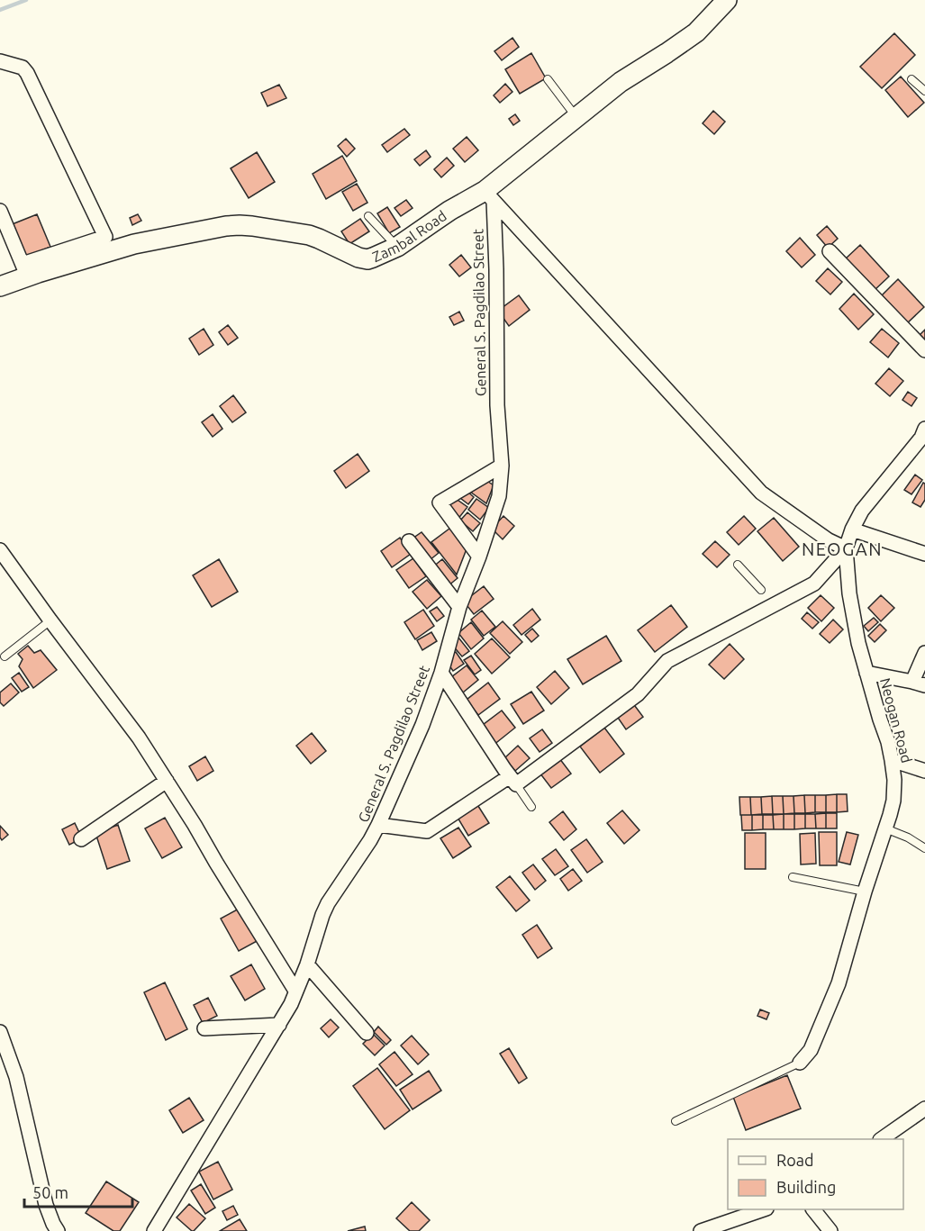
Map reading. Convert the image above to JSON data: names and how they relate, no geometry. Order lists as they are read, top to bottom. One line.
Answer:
{"streets":{"street":["Zambal Road","General S. Pagdilao Street","Neogan Road"]},"crossings":[["Zambal Road","General S. Pagdilao Street"]],"districts":["NEOGAN"],"legend":["Road","Building"],"scale_bar":"50 m"}
